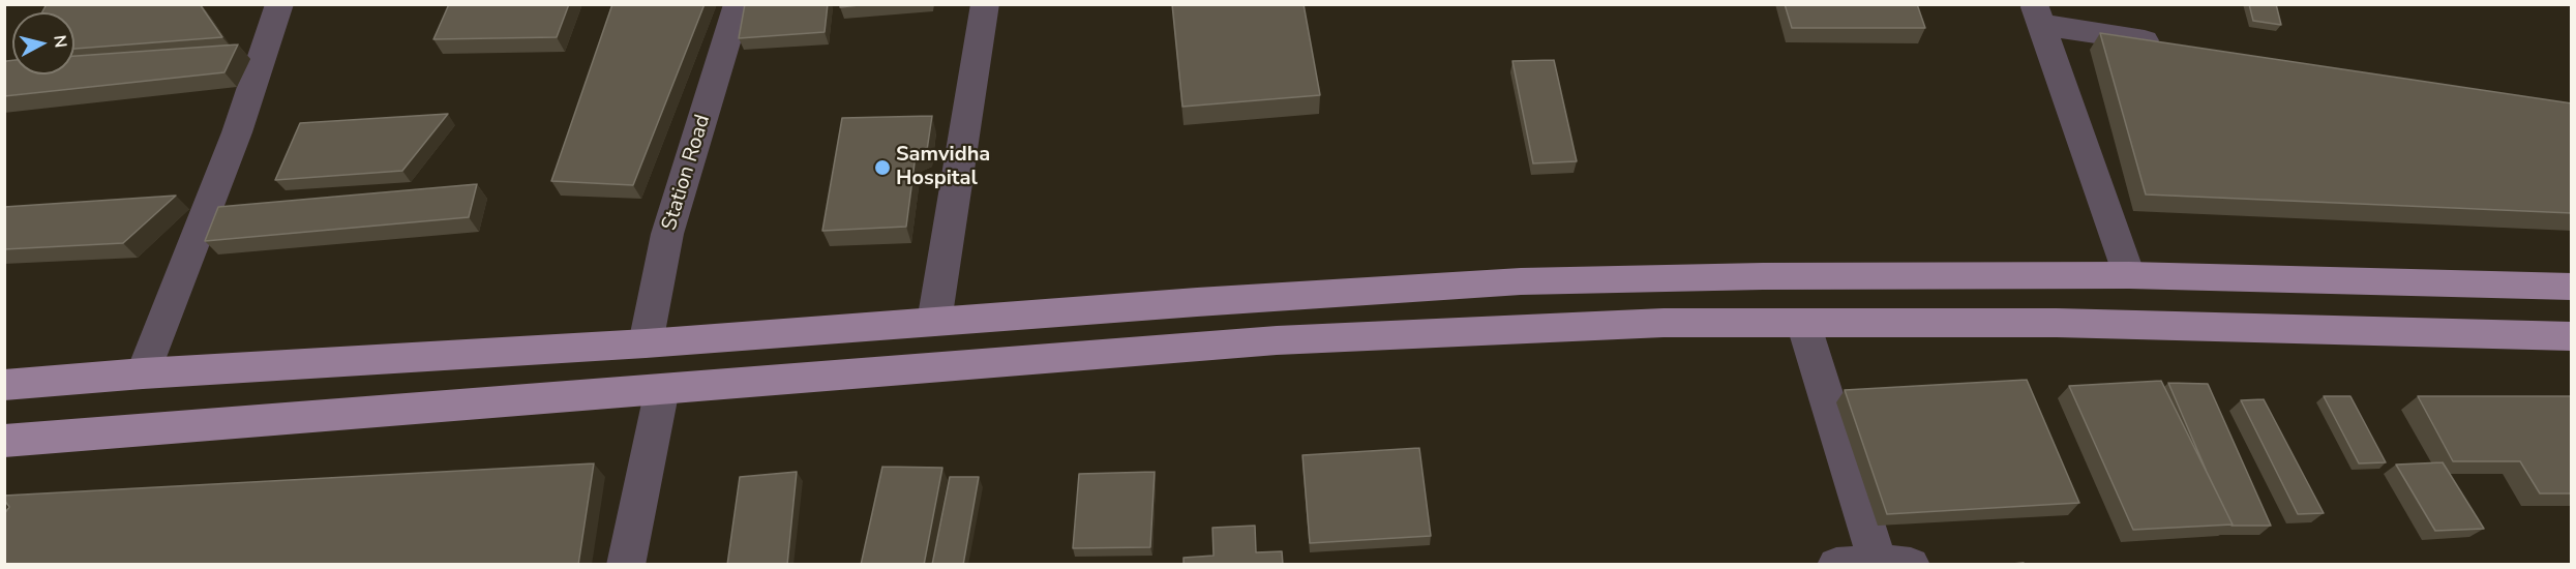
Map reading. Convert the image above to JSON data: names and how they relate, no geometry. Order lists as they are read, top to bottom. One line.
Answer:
{"streets":{"street":["Station Road"]},"places":["Samvidha Hospital"],"north":"right"}
